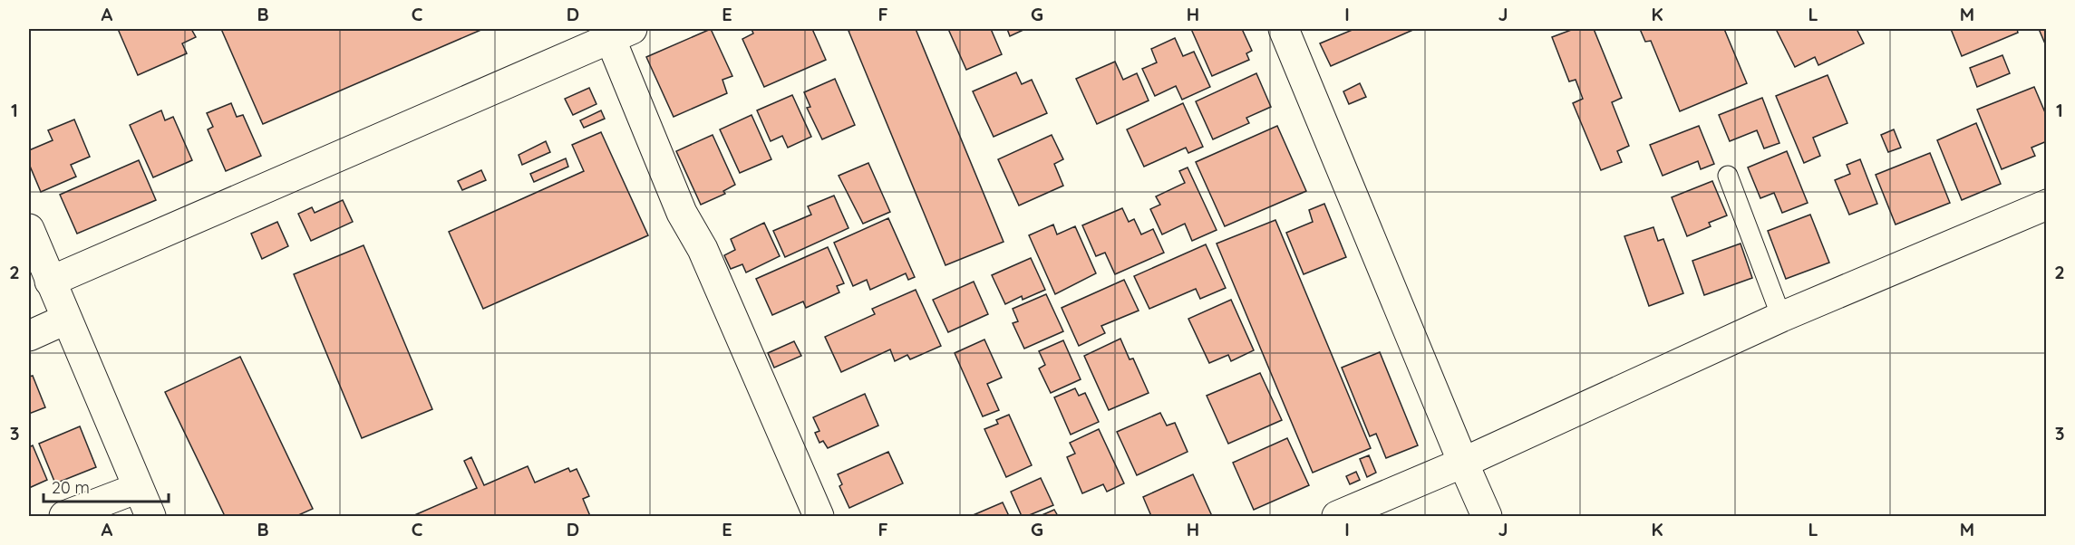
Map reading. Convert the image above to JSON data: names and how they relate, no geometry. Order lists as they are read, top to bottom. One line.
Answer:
{"scale_bar":"20 m","grid":{"columns":["A","B","C","D","E","F","G","H","I","J","K","L","M"],"rows":["1","2","3"]}}
